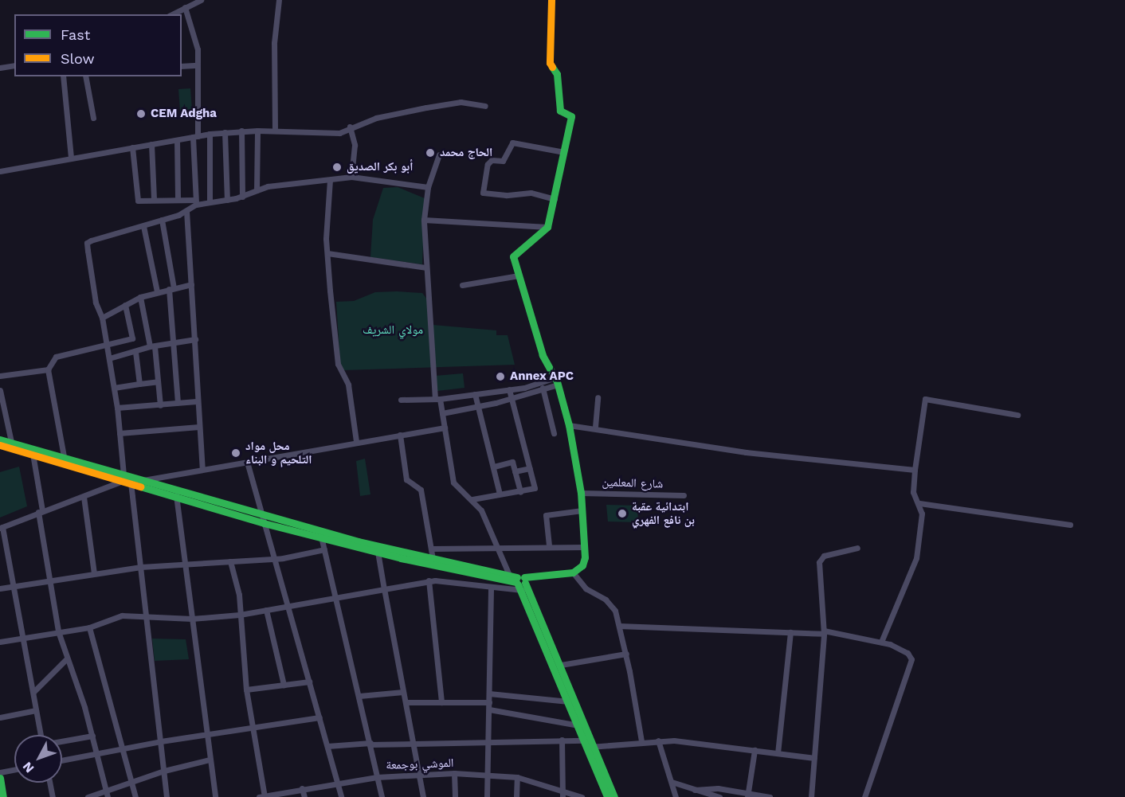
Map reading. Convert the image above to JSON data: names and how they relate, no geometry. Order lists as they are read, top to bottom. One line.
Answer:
{"streets":{"street":["شارع المعلمين","الموشي بوجمعة"]},"parks":["مولاي الشريف"],"places":["CEM Adgha","الحاج محمد","أبو بكر الصديق","Annex APC","محل مواد التلحيم و البناء","ابتدائية عقبة بن نافع الفهري"],"legend":["Fast","Slow"],"north":"bottom left"}
